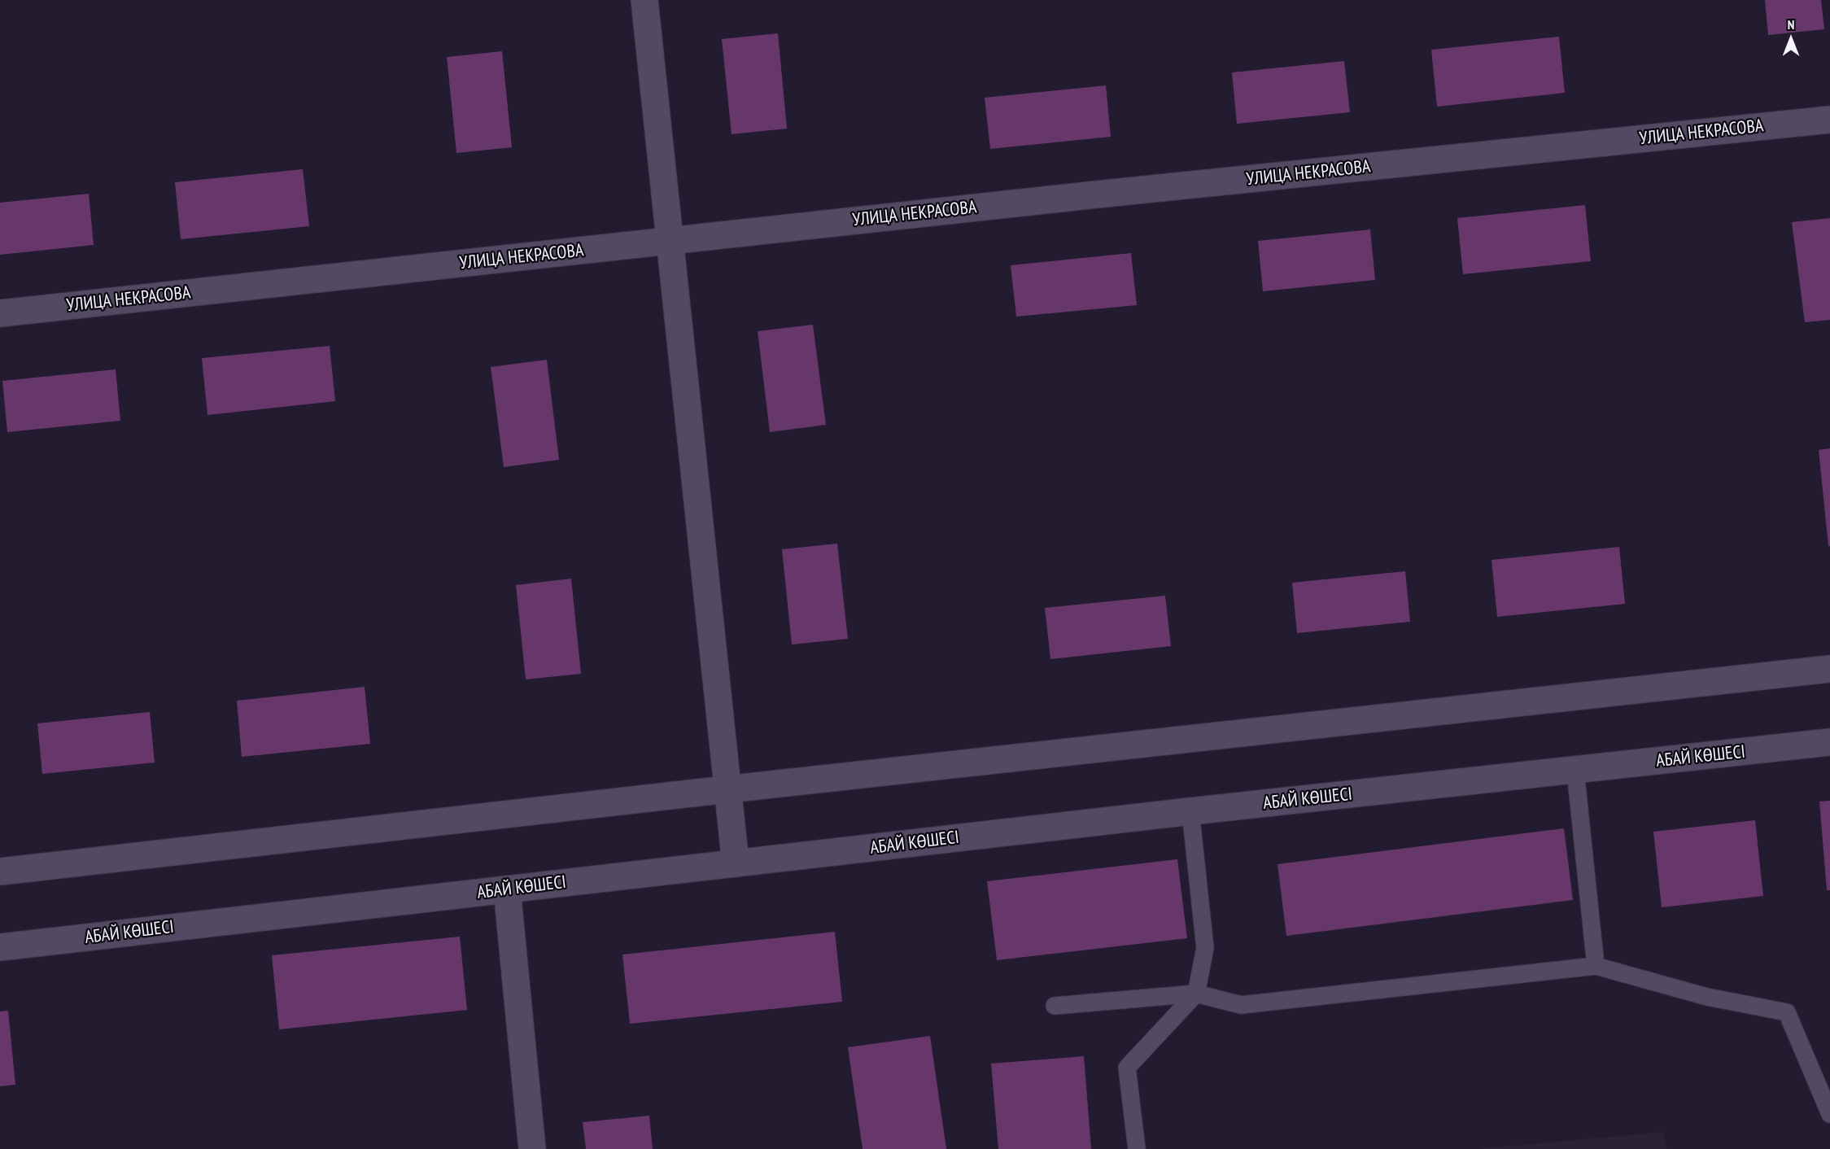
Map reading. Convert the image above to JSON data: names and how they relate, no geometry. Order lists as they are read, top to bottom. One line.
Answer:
{"streets":{"street":["УЛИЦА НЕКРАСОВА","АБАЙ КӨШЕСІ"]},"north":"top"}
